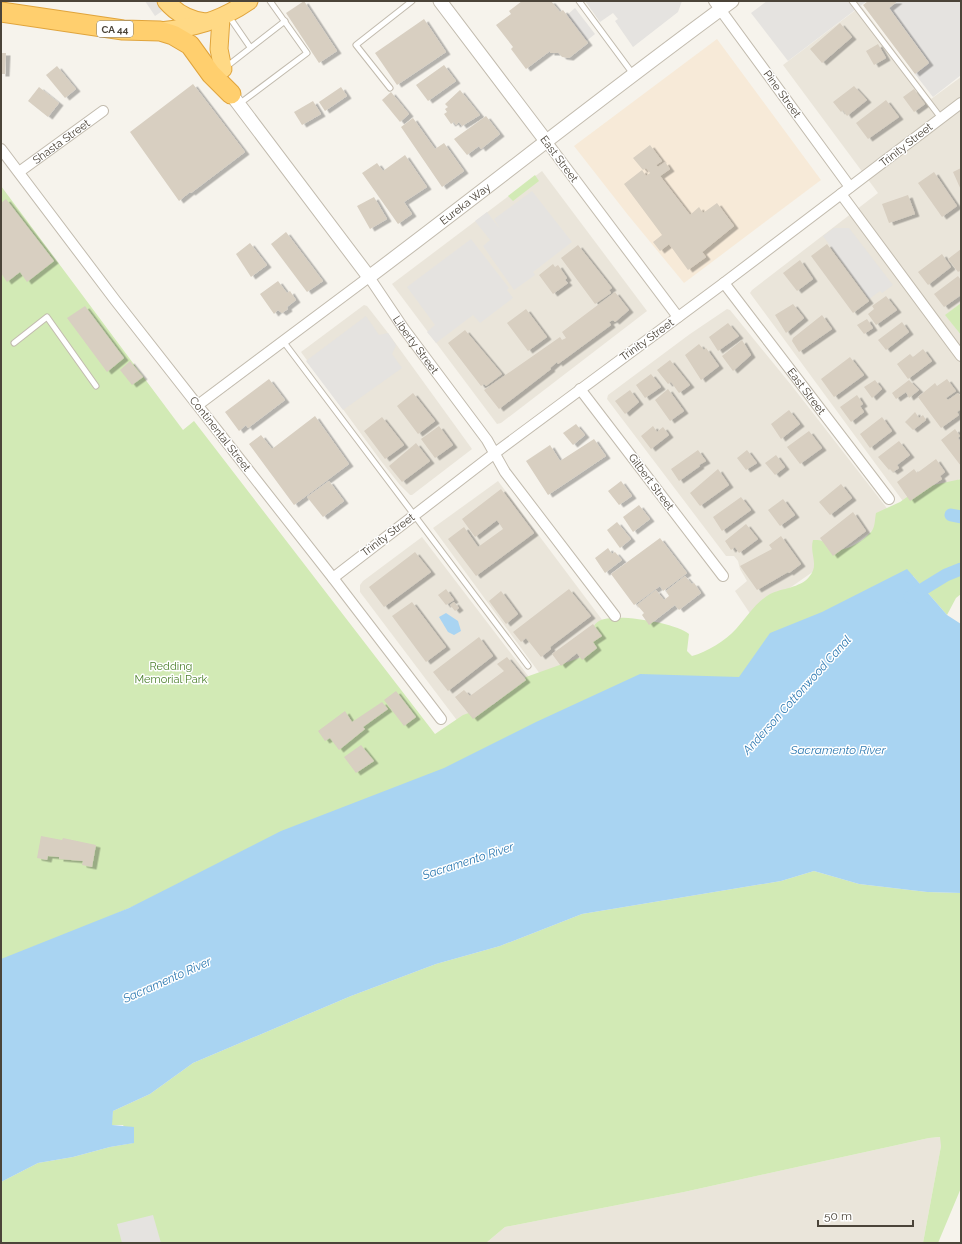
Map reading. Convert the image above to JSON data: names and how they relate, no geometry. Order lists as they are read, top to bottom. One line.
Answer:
{"streets":{"highway":["CA 44"],"street":["Pine Street","Shasta Street","Trinity Street","East Street","Eureka Way","Liberty Street","Continental Street","Gilbert Street"]},"crossings":[["Pine Street","Trinity Street"],["Pine Street","Eureka Way"],["Shasta Street","Continental Street"],["Trinity Street","East Street"],["Trinity Street","Liberty Street"],["Trinity Street","Continental Street"],["Trinity Street","Gilbert Street"],["East Street","Eureka Way"],["Eureka Way","Liberty Street"],["Eureka Way","Continental Street"]],"water":["Anderson Cottonwood Canal","Sacramento River"],"parks":["Redding Memorial Park"],"scale_bar":"50 m"}
